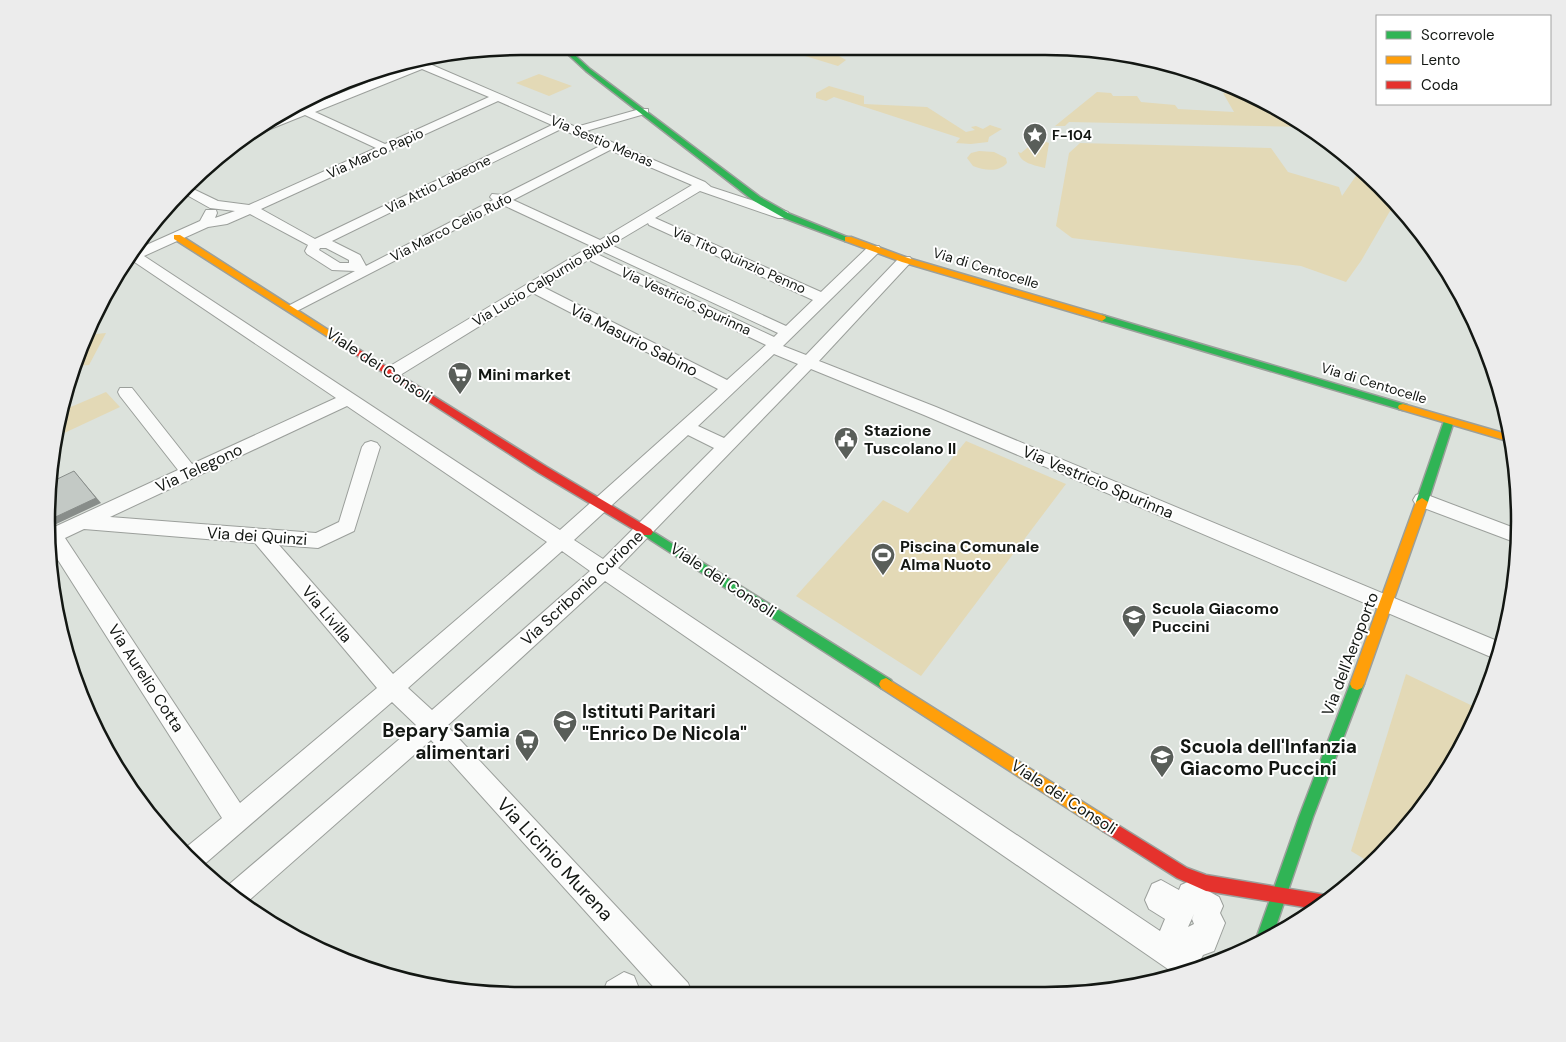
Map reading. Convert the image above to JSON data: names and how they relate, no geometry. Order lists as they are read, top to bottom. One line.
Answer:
{"streets":{"street":["Via Sestio Menas","Via Marco Papio","Via Attio Labeone","Via Marco Celio Rufo","Via Tito Quinzio Penno","Via di Centocelle","Via Lucio Calpurnio Bibulo","Via Vestricio Spurinna","Via Masurio Sabino","Viale dei Consoli","Via Telegono","Via dei Quinzi","Via Scribonio Curione","Via Livilla","Via dell'Aeroporto","Via Aurelio Cotta","Via Licinio Murena"]},"crossings":[["Via Sestio Menas","Via Marco Papio"],["Via Sestio Menas","Via Attio Labeone"],["Via Sestio Menas","Via Marco Celio Rufo"],["Via Sestio Menas","Via di Centocelle"],["Via Sestio Menas","Via Lucio Calpurnio Bibulo"],["Via Marco Papio","Viale dei Consoli"],["Via Marco Celio Rufo","Via Vestricio Spurinna"],["Via Marco Celio Rufo","Viale dei Consoli"],["Via Tito Quinzio Penno","Via Lucio Calpurnio Bibulo"],["Via di Centocelle","Via Scribonio Curione"],["Via di Centocelle","Via dell'Aeroporto"],["Via Lucio Calpurnio Bibulo","Via Vestricio Spurinna"],["Via Lucio Calpurnio Bibulo","Via Masurio Sabino"],["Via Lucio Calpurnio Bibulo","Viale dei Consoli"],["Via Vestricio Spurinna","Via Scribonio Curione"],["Via Vestricio Spurinna","Via dell'Aeroporto"],["Viale dei Consoli","Via Scribonio Curione"],["Viale dei Consoli","Via dell'Aeroporto"],["Via Telegono","Via dei Quinzi"],["Via dei Quinzi","Via Livilla"],["Via Scribonio Curione","Via Licinio Murena"]],"places":{"place":["F-104"],"supermarket":["Mini market","Bepary Samia alimentari"],"public building":["Stazione Tuscolano II"],"sports":["Piscina Comunale Alma Nuoto"],"school or university":["Scuola Giacomo Puccini","Istituti Paritari \"Enrico De Nicola\"","Scuola dell'Infanzia Giacomo Puccini"]},"legend":["Scorrevole","Lento","Coda"]}
